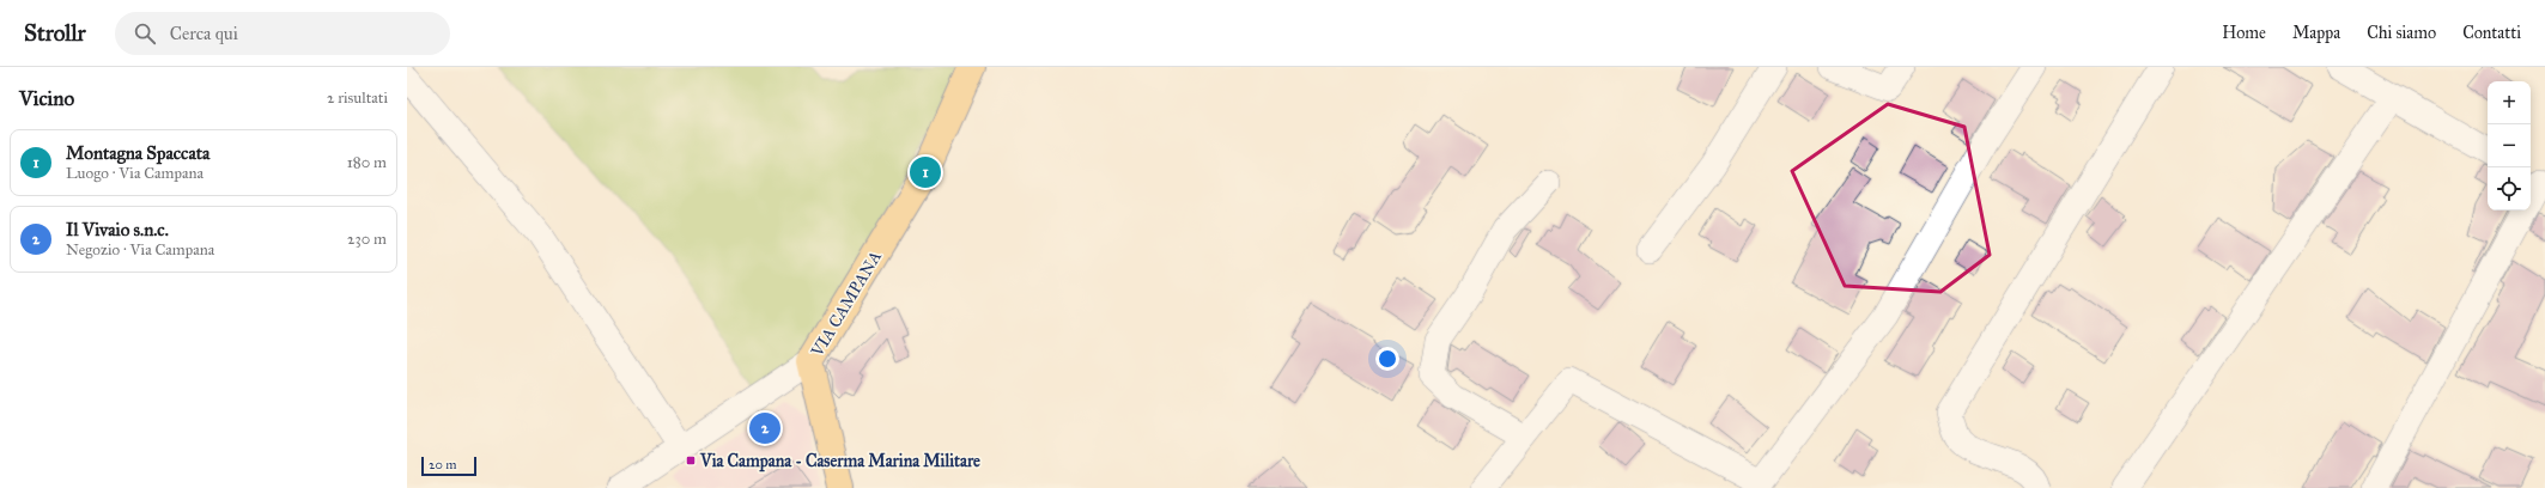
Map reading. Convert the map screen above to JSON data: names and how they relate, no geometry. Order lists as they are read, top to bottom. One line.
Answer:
{"streets":{"main road":["VIA CAMPANA"]},"places":{"transit":["Via Campana - Caserma Marina Militare"]},"scale_bar":"20 m","page":{"header":"Strollr","search":"Cerca qui","nav":["Home","Mappa","Chi siamo","Contatti"],"heading":["Vicino","2 risultati"],"map_buttons":["+","−"],"list":[{"mark":"1","name":"Montagna Spaccata","note":"Luogo · Via Campana","value":"180 m"},{"mark":"2","name":"Il Vivaio s.n.c.","note":"Negozio · Via Campana","value":"230 m"}],"pins":["1","2"],"scale":"20 m"}}
